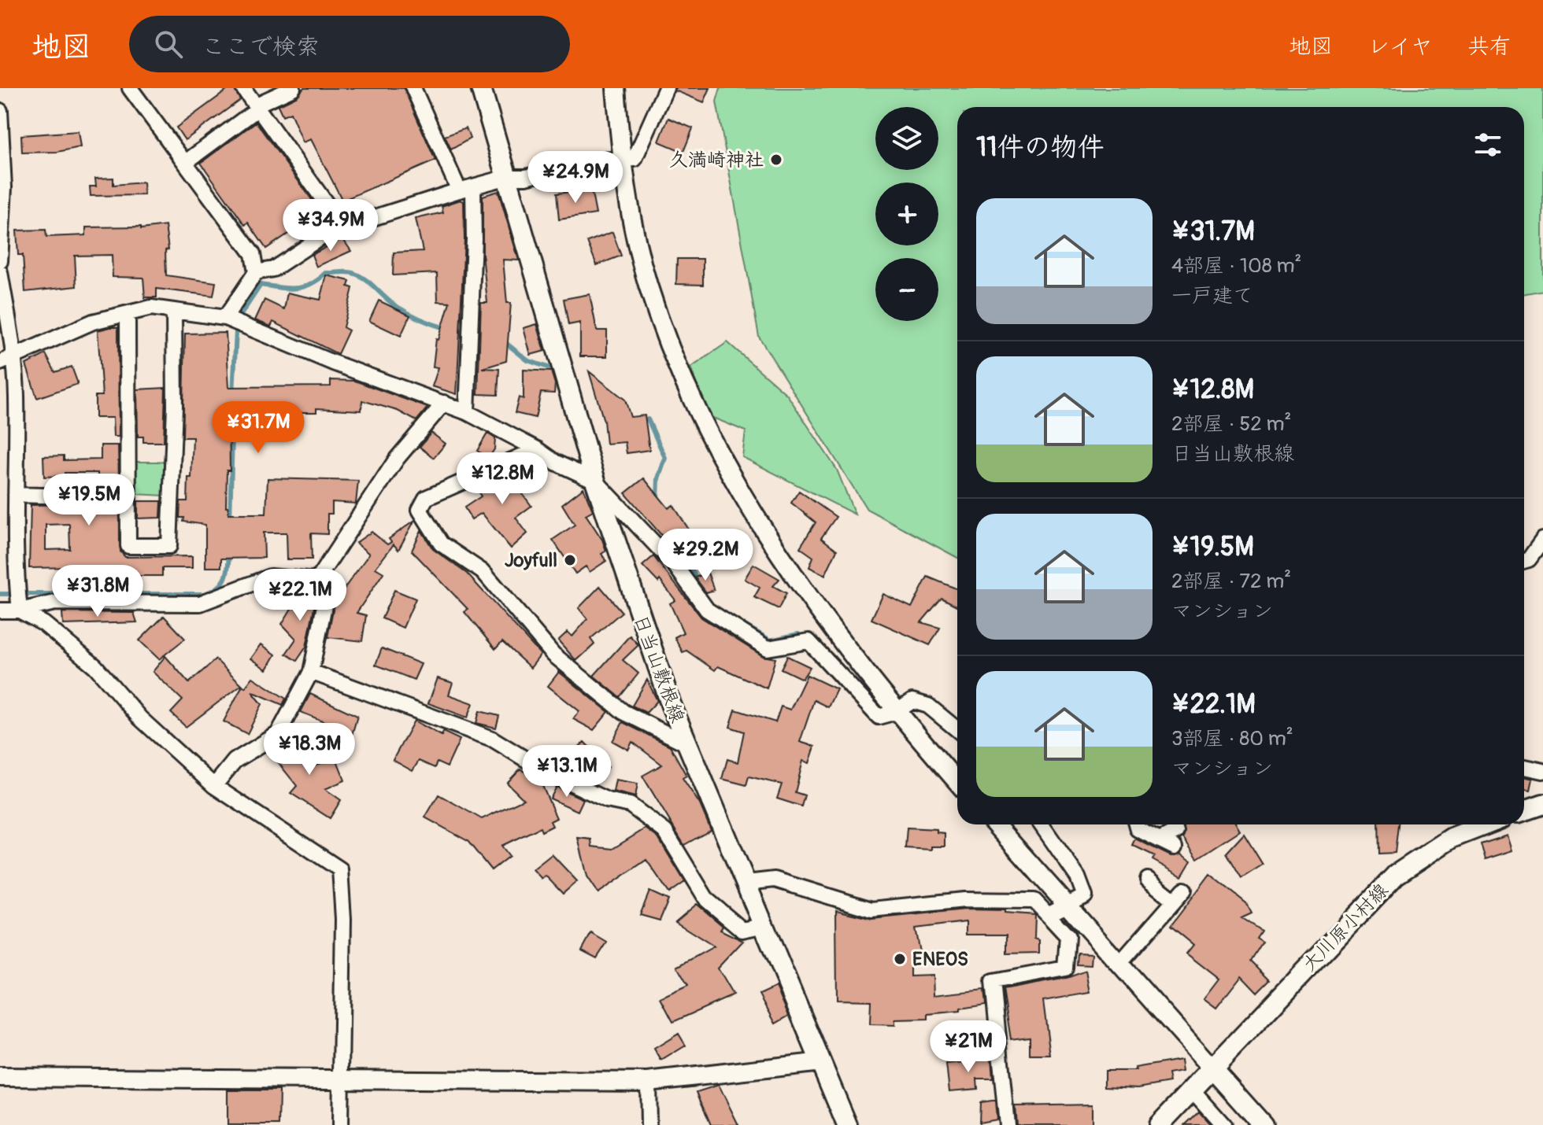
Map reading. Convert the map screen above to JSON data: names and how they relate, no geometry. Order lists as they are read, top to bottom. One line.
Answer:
{"streets":{"main road":["日当山敷根線","大川原小村線"]},"places":["久満崎神社","Joyfull","ENEOS"],"page":{"header":"地図","search":"ここで検索","nav":["地図","レイヤ","共有"],"map_buttons":["+","−"],"heading":"11件の物件","price":["¥24.9M","¥34.9M","¥31.7M","¥12.8M","¥19.5M","¥29.2M","¥31.8M","¥22.1M","¥18.3M","¥13.1M","¥21M"],"list":[{"name":"¥31.7M","note":"4部屋 · 108 m² · 一戸建て"},{"name":"¥12.8M","note":"2部屋 · 52 m² · 日当山敷根線"},{"name":"¥19.5M","note":"2部屋 · 72 m² · マンション"},{"name":"¥22.1M","note":"3部屋 · 80 m² · マンション"}]}}
